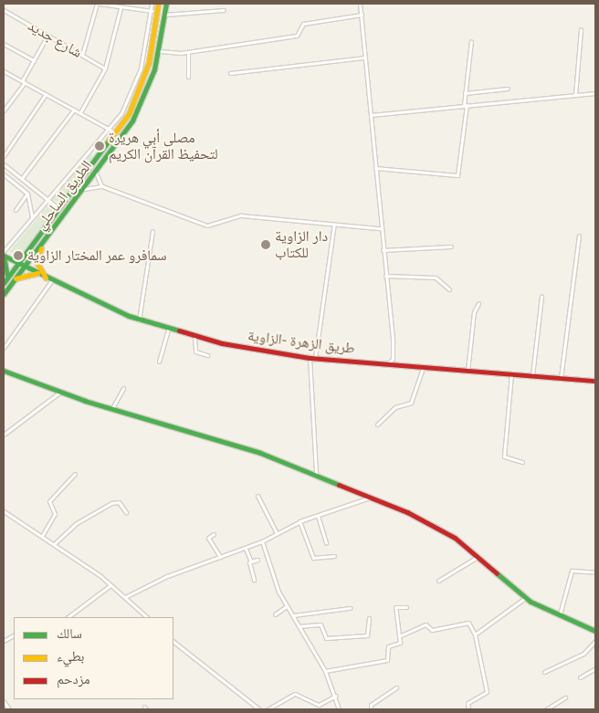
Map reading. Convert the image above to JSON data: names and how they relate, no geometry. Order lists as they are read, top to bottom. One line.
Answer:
{"streets":{"main road":["الطريق الساحلي","طريق الزهرة -الزاوية"],"street":["شارع جديد"]},"crossings":[["الطريق الساحلي","طريق الزهرة -الزاوية"]],"places":["مصلى أبي هريرة لتحفيظ القرآن الكريم","دار الزاوية للكتاب","سمافرو عمر المختار الزاوية"],"legend":["سالك","بطيء","مزدحم"]}
